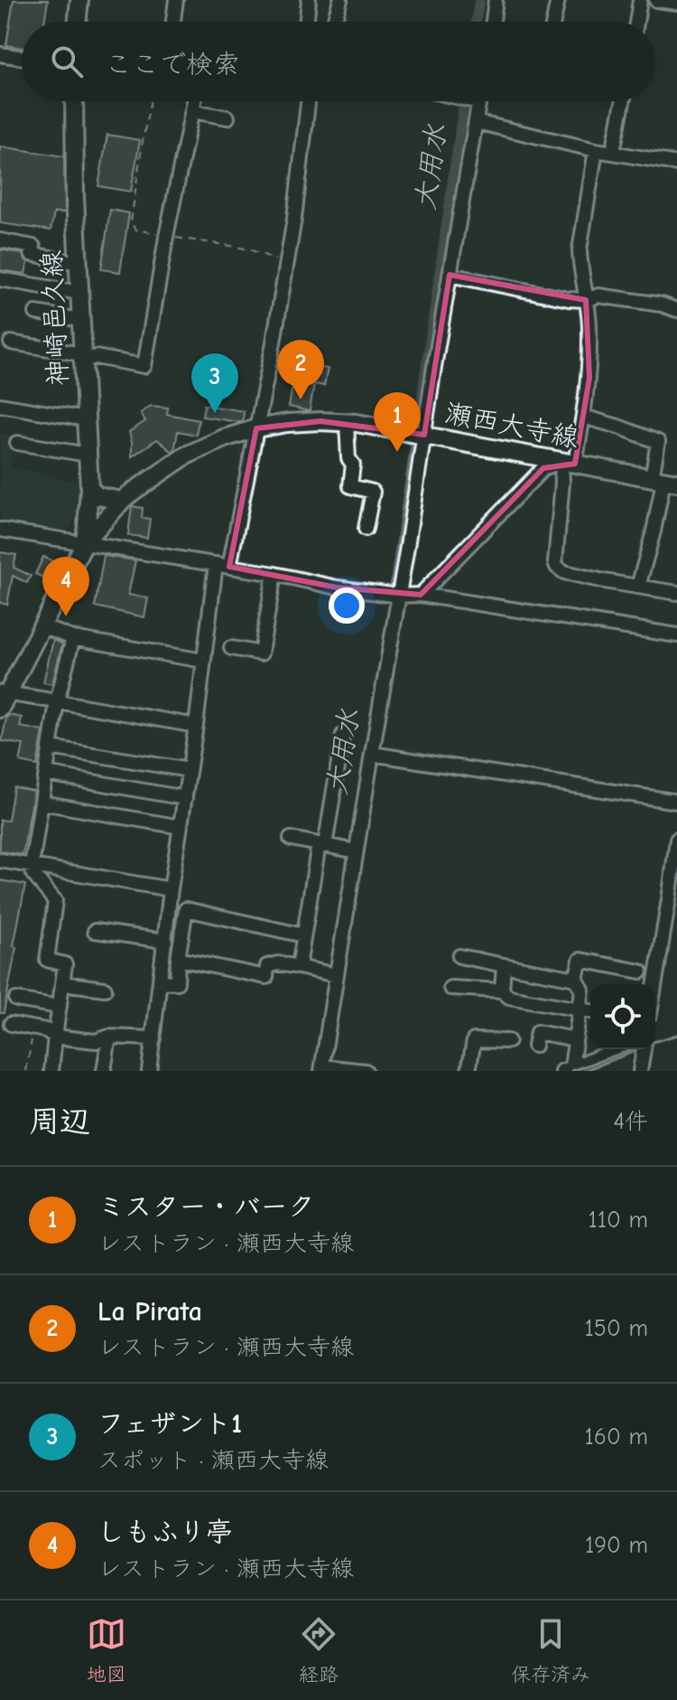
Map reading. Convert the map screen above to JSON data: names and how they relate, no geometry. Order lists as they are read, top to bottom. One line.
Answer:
{"streets":{"main road":["神崎邑久線","瀬西大寺線"]},"crossings":[["神崎邑久線","瀬西大寺線"]],"water":["大用水"],"page":{"search":"ここで検索","pins":["2","3","1","4"],"heading":["周辺","4件"],"list":[{"mark":"1","name":"ミスター・バーク","note":"レストラン · 瀬西大寺線","value":"110 m"},{"mark":"2","name":"La Pirata","note":"レストラン · 瀬西大寺線","value":"150 m"},{"mark":"3","name":"フェザント1","note":"スポット · 瀬西大寺線","value":"160 m"},{"mark":"4","name":"しもふり亭","note":"レストラン · 瀬西大寺線","value":"190 m"}],"nav":["地図","経路","保存済み"]}}
